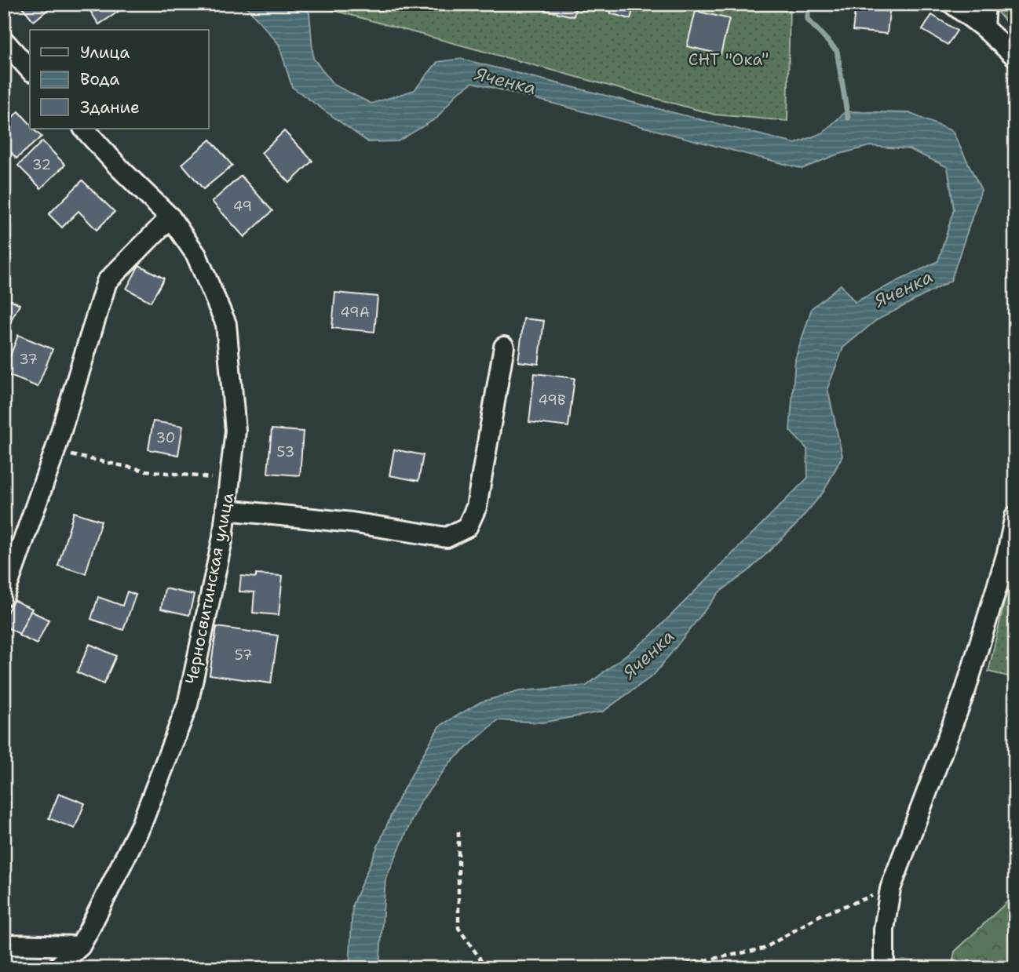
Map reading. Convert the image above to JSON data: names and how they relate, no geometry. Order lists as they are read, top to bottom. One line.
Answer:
{"streets":{"street":["Черносвитинская улица"]},"water":["Яченка"],"parks":["СНТ \"Ока\""],"house_numbers":["32","49","49А","37","49В","30","53","57"],"legend":["Улица","Вода","Здание"]}
